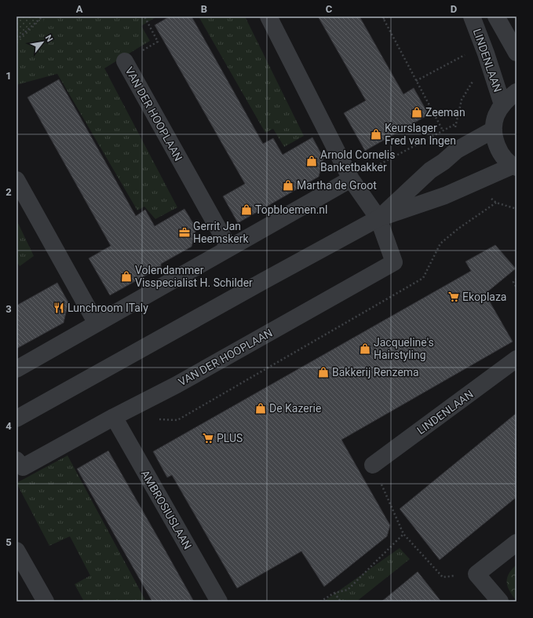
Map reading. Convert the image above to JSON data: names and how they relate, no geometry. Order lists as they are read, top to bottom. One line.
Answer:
{"streets":{"street":["LINDENLAAN","VAN DER HOOPLAAN","AMBROSIUSLAAN"]},"crossings":[["VAN DER HOOPLAAN","AMBROSIUSLAAN"]],"places":{"shop":["Zeeman","Keurslager Fred van Ingen","Arnold Cornelis Banketbakker","Martha de Groot","Topbloemen.nl","Volendammer Visspecialist H. Schilder","Jacqueline's Hairstyling","Bakkerij Renzema","De Kazerie"],"office":["Gerrit Jan Heemskerk"],"supermarket":["Ekoplaza","PLUS"],"restaurant":["Lunchroom ITaly"]},"north":"top right","grid":{"columns":["A","B","C","D"],"rows":["1","2","3","4","5"]}}
